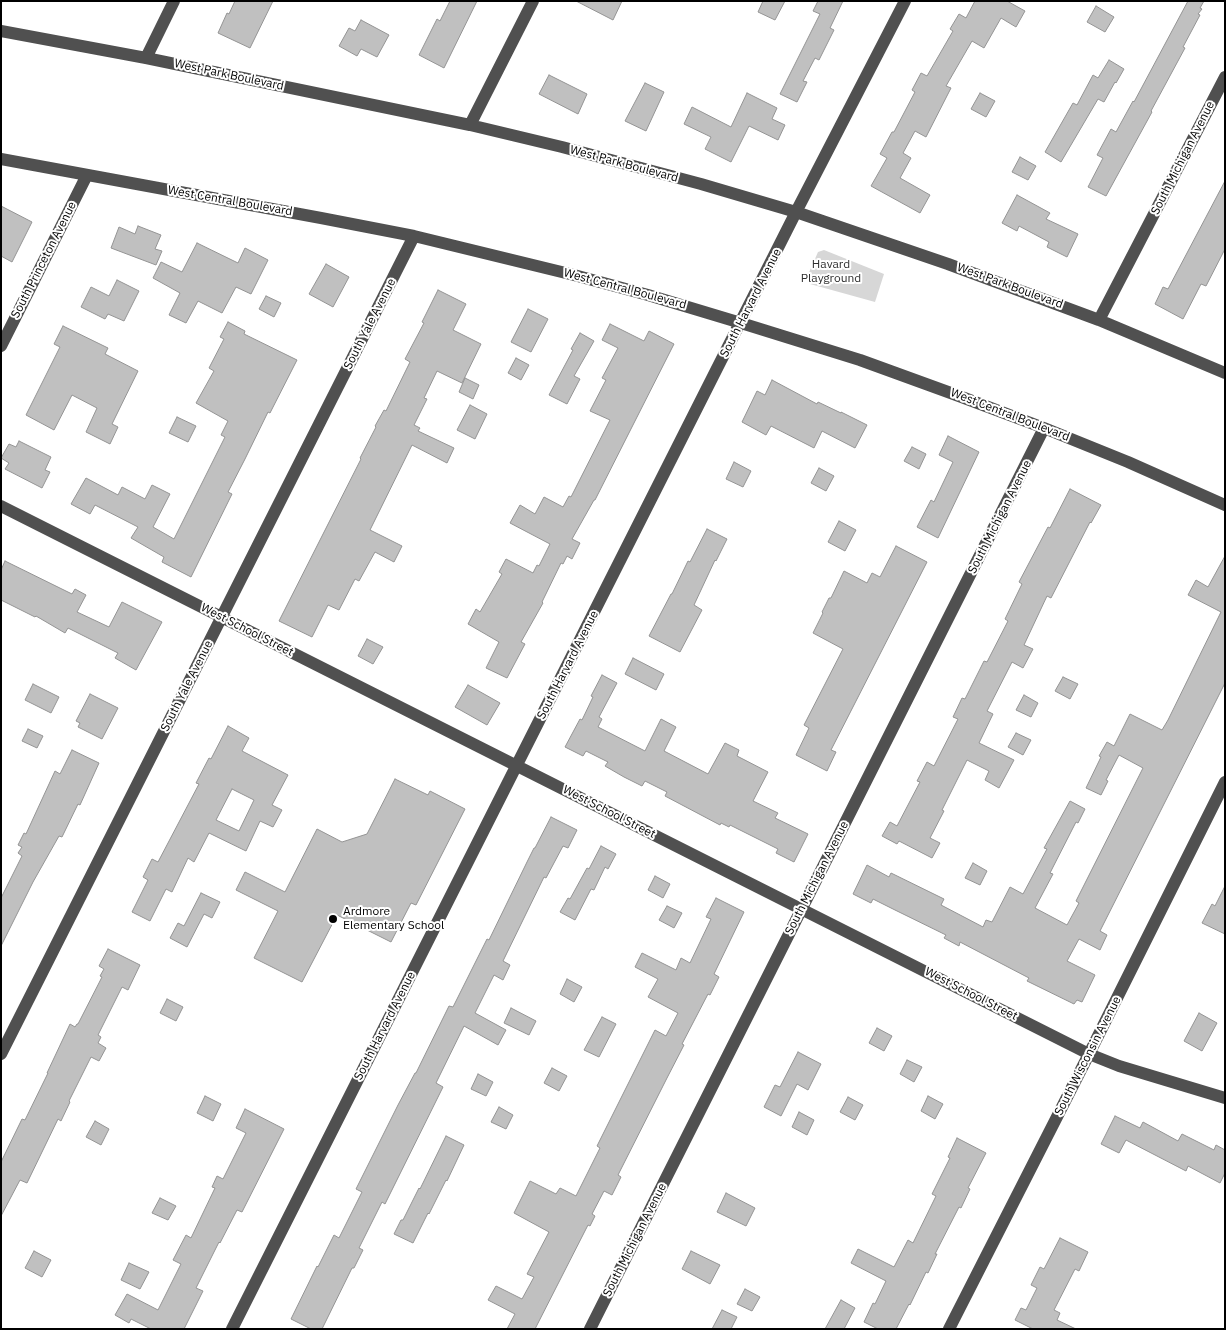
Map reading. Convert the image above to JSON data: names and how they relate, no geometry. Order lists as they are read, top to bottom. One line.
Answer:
{"streets":{"street":["West Park Boulevard","South Michigan Avenue","West Central Boulevard","South Princeton Avenue","South Harvard Avenue","South Yale Avenue","West School Street","South Wisconsin Avenue"]},"crossings":[["West Park Boulevard","South Michigan Avenue"],["West Park Boulevard","South Harvard Avenue"],["South Michigan Avenue","West Central Boulevard"],["South Michigan Avenue","West School Street"],["West Central Boulevard","South Princeton Avenue"],["West Central Boulevard","South Harvard Avenue"],["West Central Boulevard","South Yale Avenue"],["South Harvard Avenue","West School Street"],["South Yale Avenue","West School Street"],["West School Street","South Wisconsin Avenue"]],"parks":["Havard Playground"],"places":["Ardmore Elementary School"]}
